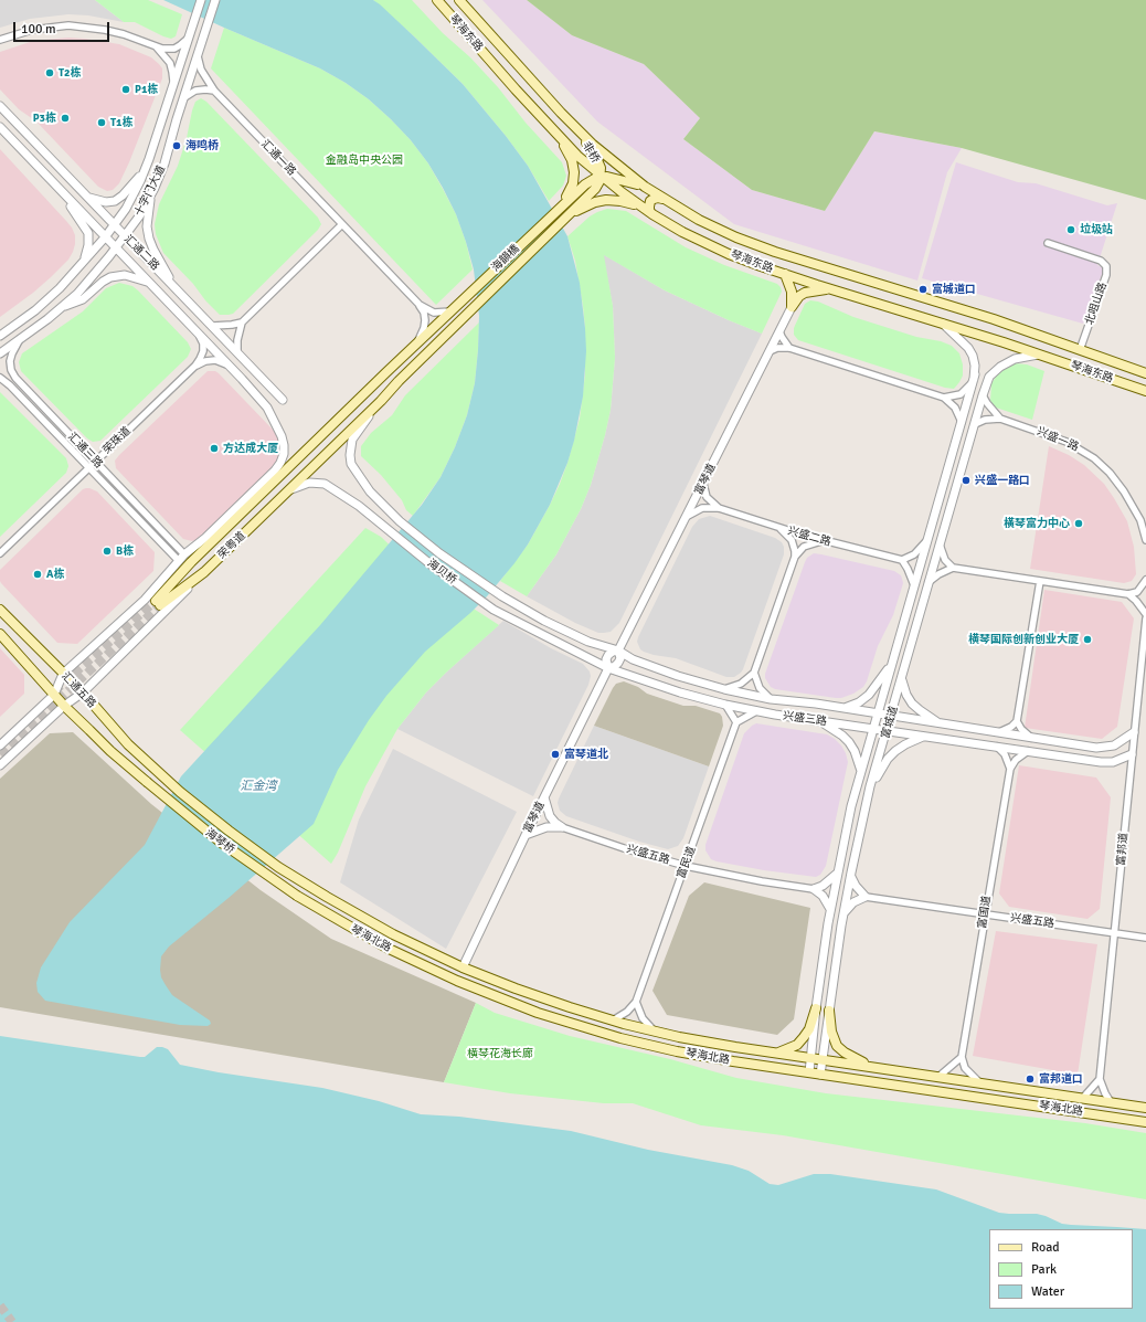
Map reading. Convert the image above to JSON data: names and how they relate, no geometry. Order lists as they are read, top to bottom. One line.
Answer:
{"streets":{"main road":["琴海东路","非桥","海韻橋","荣粤道","汇通五路","海琴桥","琴海北路"],"street":["汇通一路","十字门大道","汇通二路","北咀山路","兴盛一路","荣珠道","汇通三路","富琴道","兴盛二路","海贝桥","兴盛三路","富城道","富邦道","兴盛五路","富民道","富国道"]},"crossings":[["琴海东路","非桥"],["琴海东路","北咀山路"],["琴海东路","富城道"],["非桥","海韻橋"],["汇通一路","十字门大道"],["十字门大道","汇通二路"],["十字门大道","汇通三路"],["汇通二路","汇通三路"],["海韻橋","荣粤道"],["荣珠道","汇通三路"],["富琴道","兴盛二路"],["富琴道","兴盛三路"],["富琴道","琴海北路"],["荣粤道","海贝桥"],["荣粤道","汇通五路"],["海贝桥","兴盛三路"],["汇通五路","海琴桥"],["兴盛三路","富城道"],["兴盛三路","富邦道"],["富城道","琴海北路"],["海琴桥","琴海北路"],["富邦道","兴盛五路"],["兴盛五路","富民道"],["兴盛五路","富国道"]],"water":["汇金湾"],"parks":["金融岛中央公园","横琴花海长廊"],"places":["T2栋","P1栋","P3栋","T1栋","海鸣桥","垃圾站","富城道口","方达成大厦","兴盛一路口","橫琴富力中心","B栋","A栋","横琴国际创新创业大厦","富琴道北","富邦道口"],"legend":["Road","Park","Water"],"scale_bar":"100 m"}
